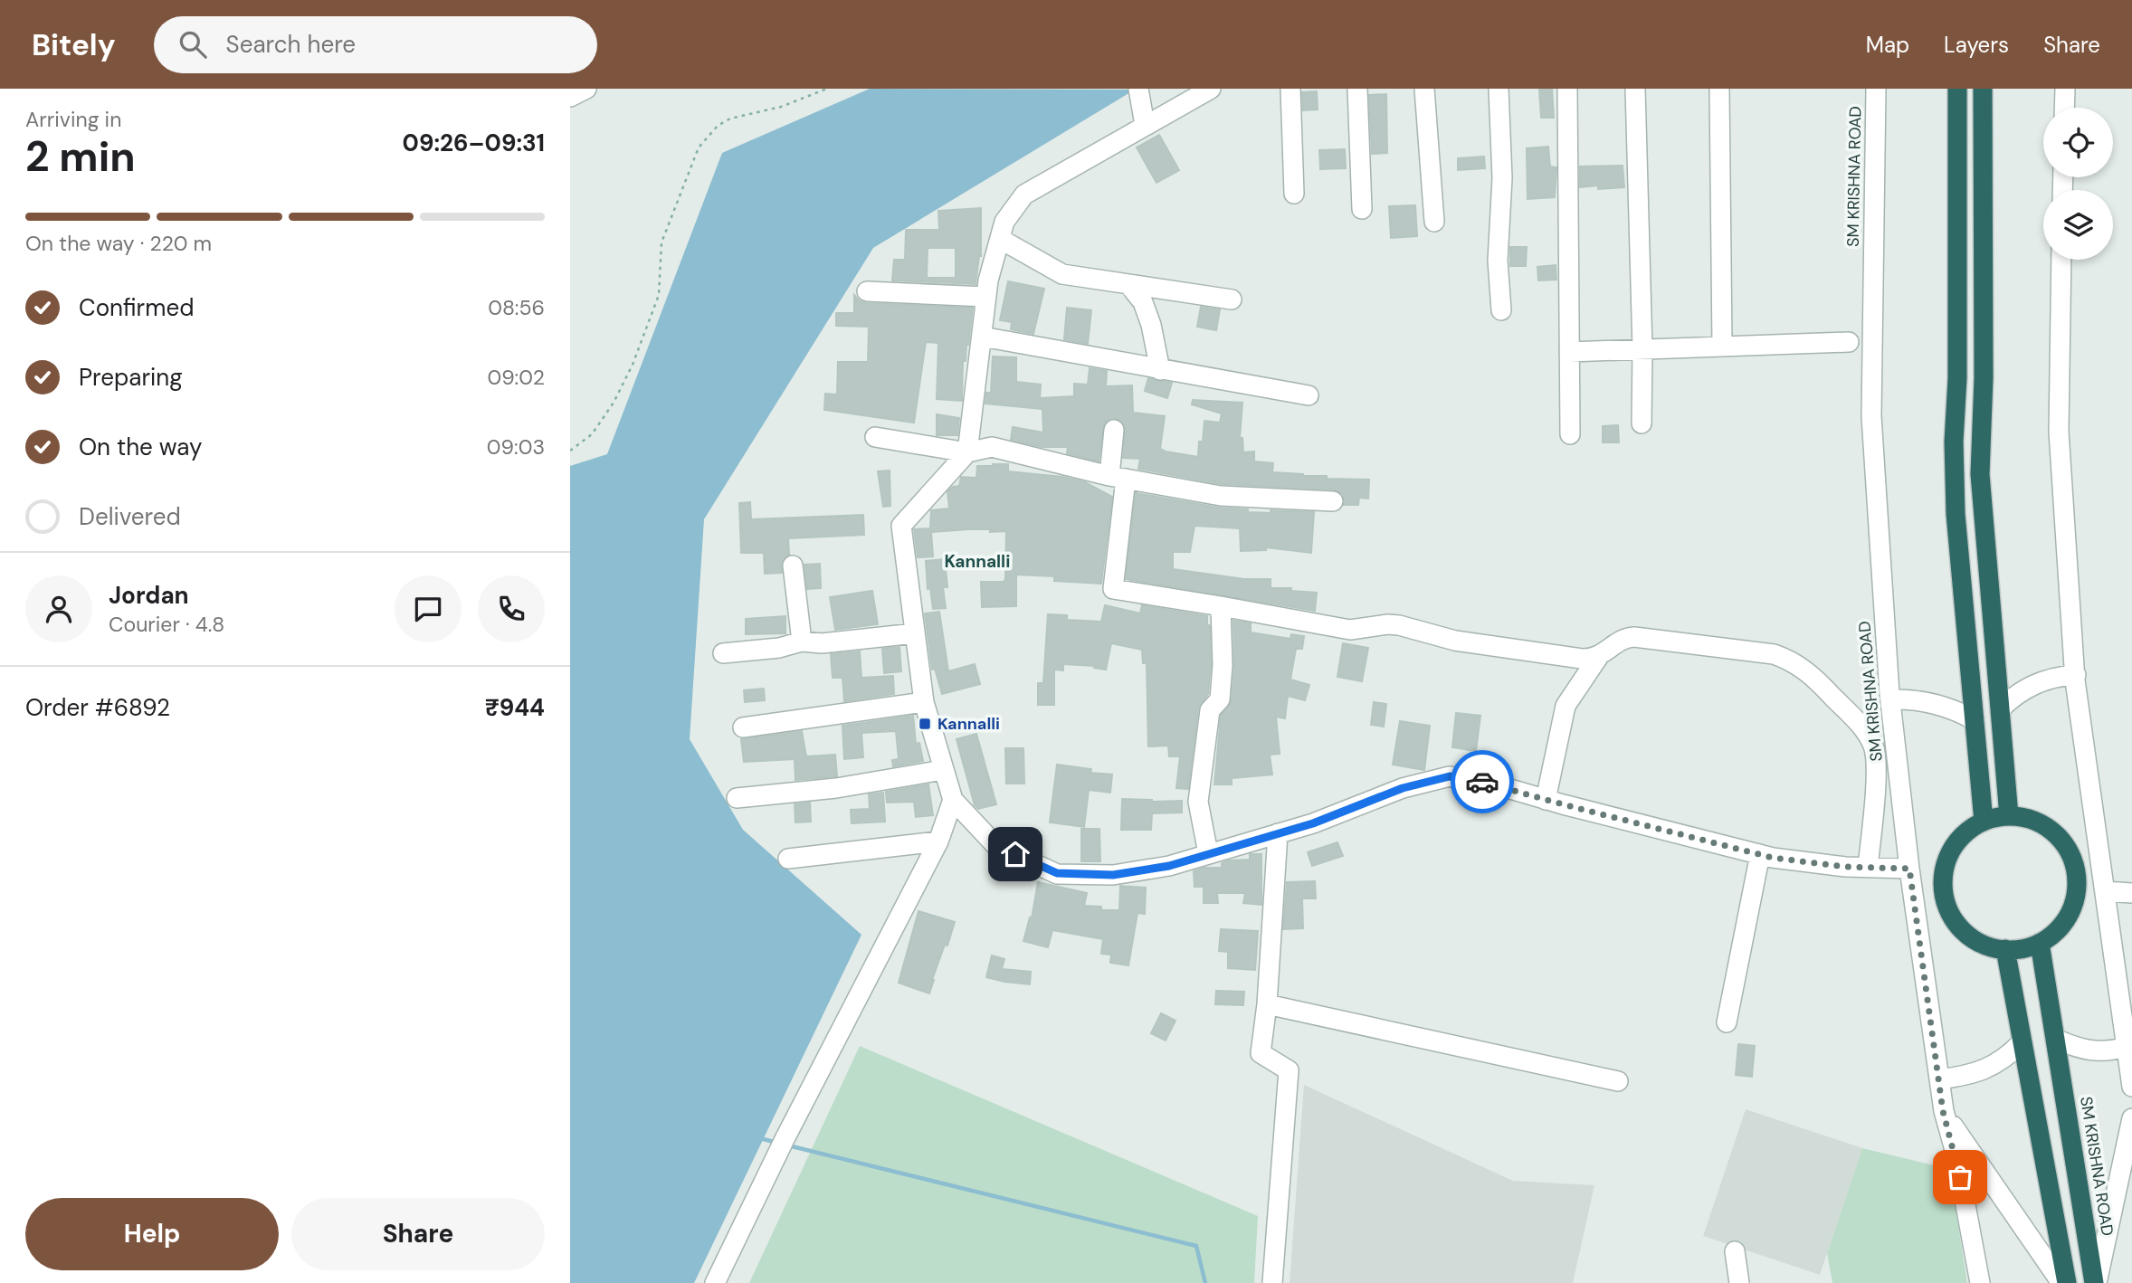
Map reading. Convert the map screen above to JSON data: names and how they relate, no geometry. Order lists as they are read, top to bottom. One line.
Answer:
{"streets":{"highway":["SM KRISHNA ROAD"]},"districts":["Kannalli"],"places":{"transit":["Kannalli"]},"page":{"header":"Bitely","search":"Search here","nav":["Map","Layers","Share"],"heading":["2 min","Arriving in","09:26–09:31"],"panel":["Jordan","Courier · 4.8","Order #6892","₹944"],"bar":"On the way · 220 m","list":[["Confirmed","08:56"],["Preparing","09:02"],["On the way","09:03"],"Delivered"],"buttons":["Help","Share"]}}
